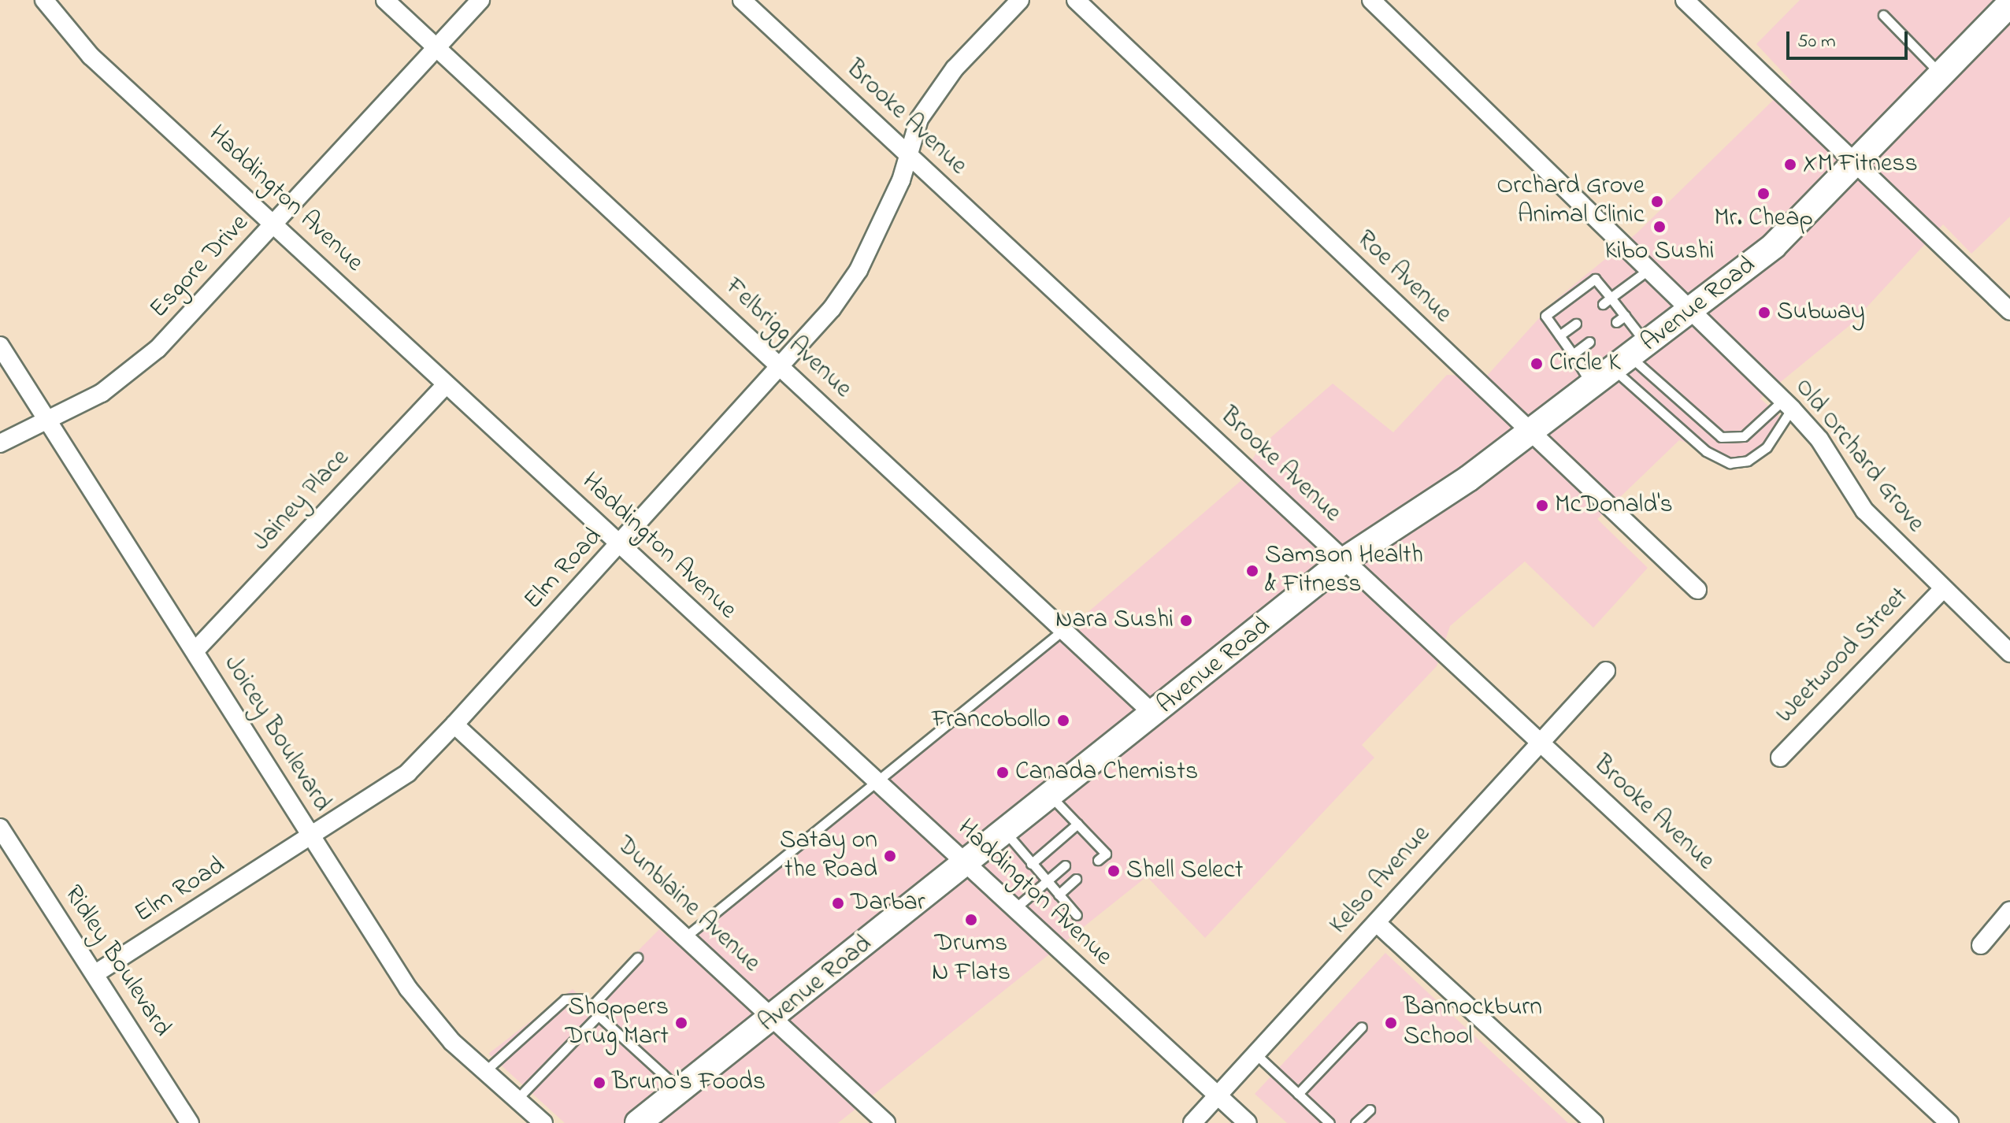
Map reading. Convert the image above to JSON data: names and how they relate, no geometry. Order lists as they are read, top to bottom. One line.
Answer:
{"streets":{"main road":["Avenue Road"],"street":["Brooke Avenue","Haddington Avenue","Esgore Drive","Roe Avenue","Felbrigg Avenue","Old Orchard Grove","Jainey Place","Elm Road","Weetwood Street","Joicey Boulevard","Kelso Avenue","Dunblaine Avenue","Ridley Boulevard"]},"crossings":[["Brooke Avenue","Avenue Road"],["Brooke Avenue","Elm Road"],["Brooke Avenue","Kelso Avenue"],["Haddington Avenue","Esgore Drive"],["Haddington Avenue","Avenue Road"],["Haddington Avenue","Jainey Place"],["Haddington Avenue","Elm Road"],["Haddington Avenue","Kelso Avenue"],["Esgore Drive","Felbrigg Avenue"],["Esgore Drive","Joicey Boulevard"],["Roe Avenue","Avenue Road"],["Avenue Road","Felbrigg Avenue"],["Avenue Road","Old Orchard Grove"],["Avenue Road","Dunblaine Avenue"],["Felbrigg Avenue","Elm Road"],["Old Orchard Grove","Weetwood Street"],["Jainey Place","Joicey Boulevard"],["Elm Road","Joicey Boulevard"],["Elm Road","Dunblaine Avenue"],["Elm Road","Ridley Boulevard"]],"places":["XM Fitness","Mr. Cheap","Orchard Grove Animal Clinic","Kibo Sushi","Subway","Circle K","McDonald's","Samson Health & Fitness","Nara Sushi","Francobollo","Canada Chemists","Satay on the Road","Shell Select","Darbar","Drums N Flats","Shoppers Drug Mart","Bannockburn School","Bruno's Foods"],"scale_bar":"50 m"}
